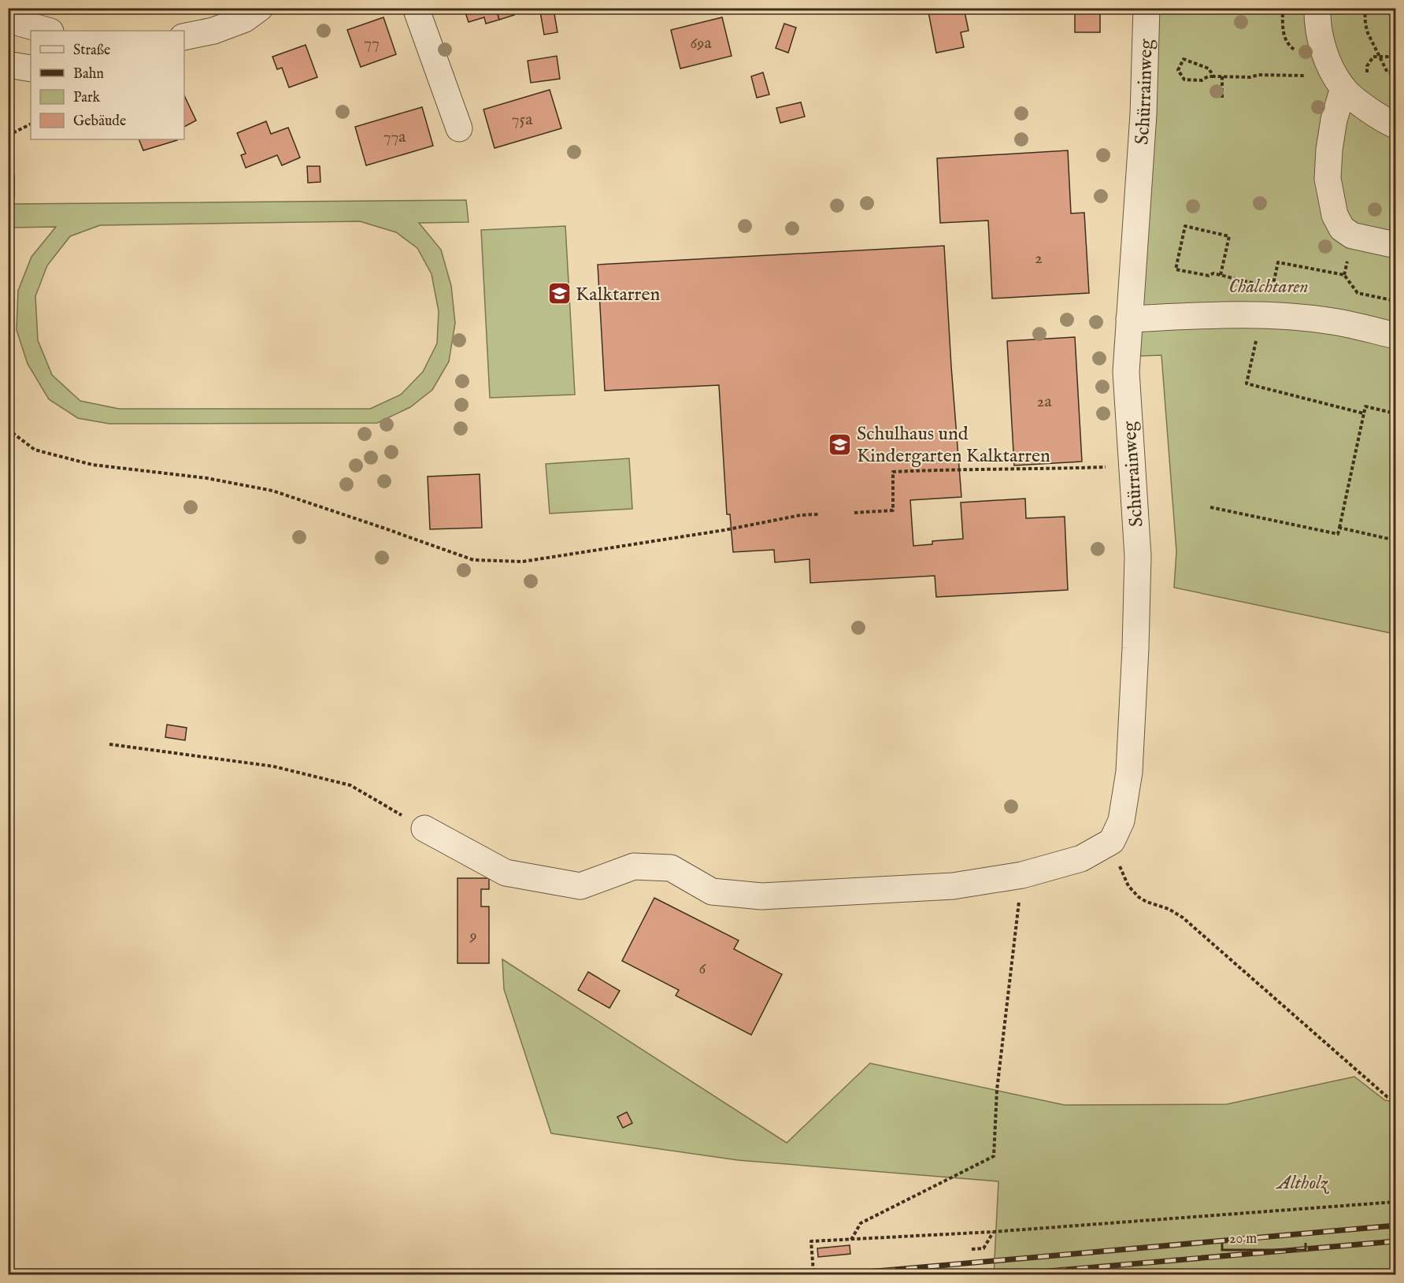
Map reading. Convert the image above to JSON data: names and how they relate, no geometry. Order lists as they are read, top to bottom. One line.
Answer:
{"streets":{"street":["Schürrainweg"]},"parks":["Chalchtaren","Altholz"],"places":{"school or university":["Kalktarren","Schulhaus und Kindergarten Kalktarren"]},"house_numbers":["77","69a","75a","77a","2","2a","9","6"],"legend":["Straße","Bahn","Park","Gebäude"],"scale_bar":"20 m"}
